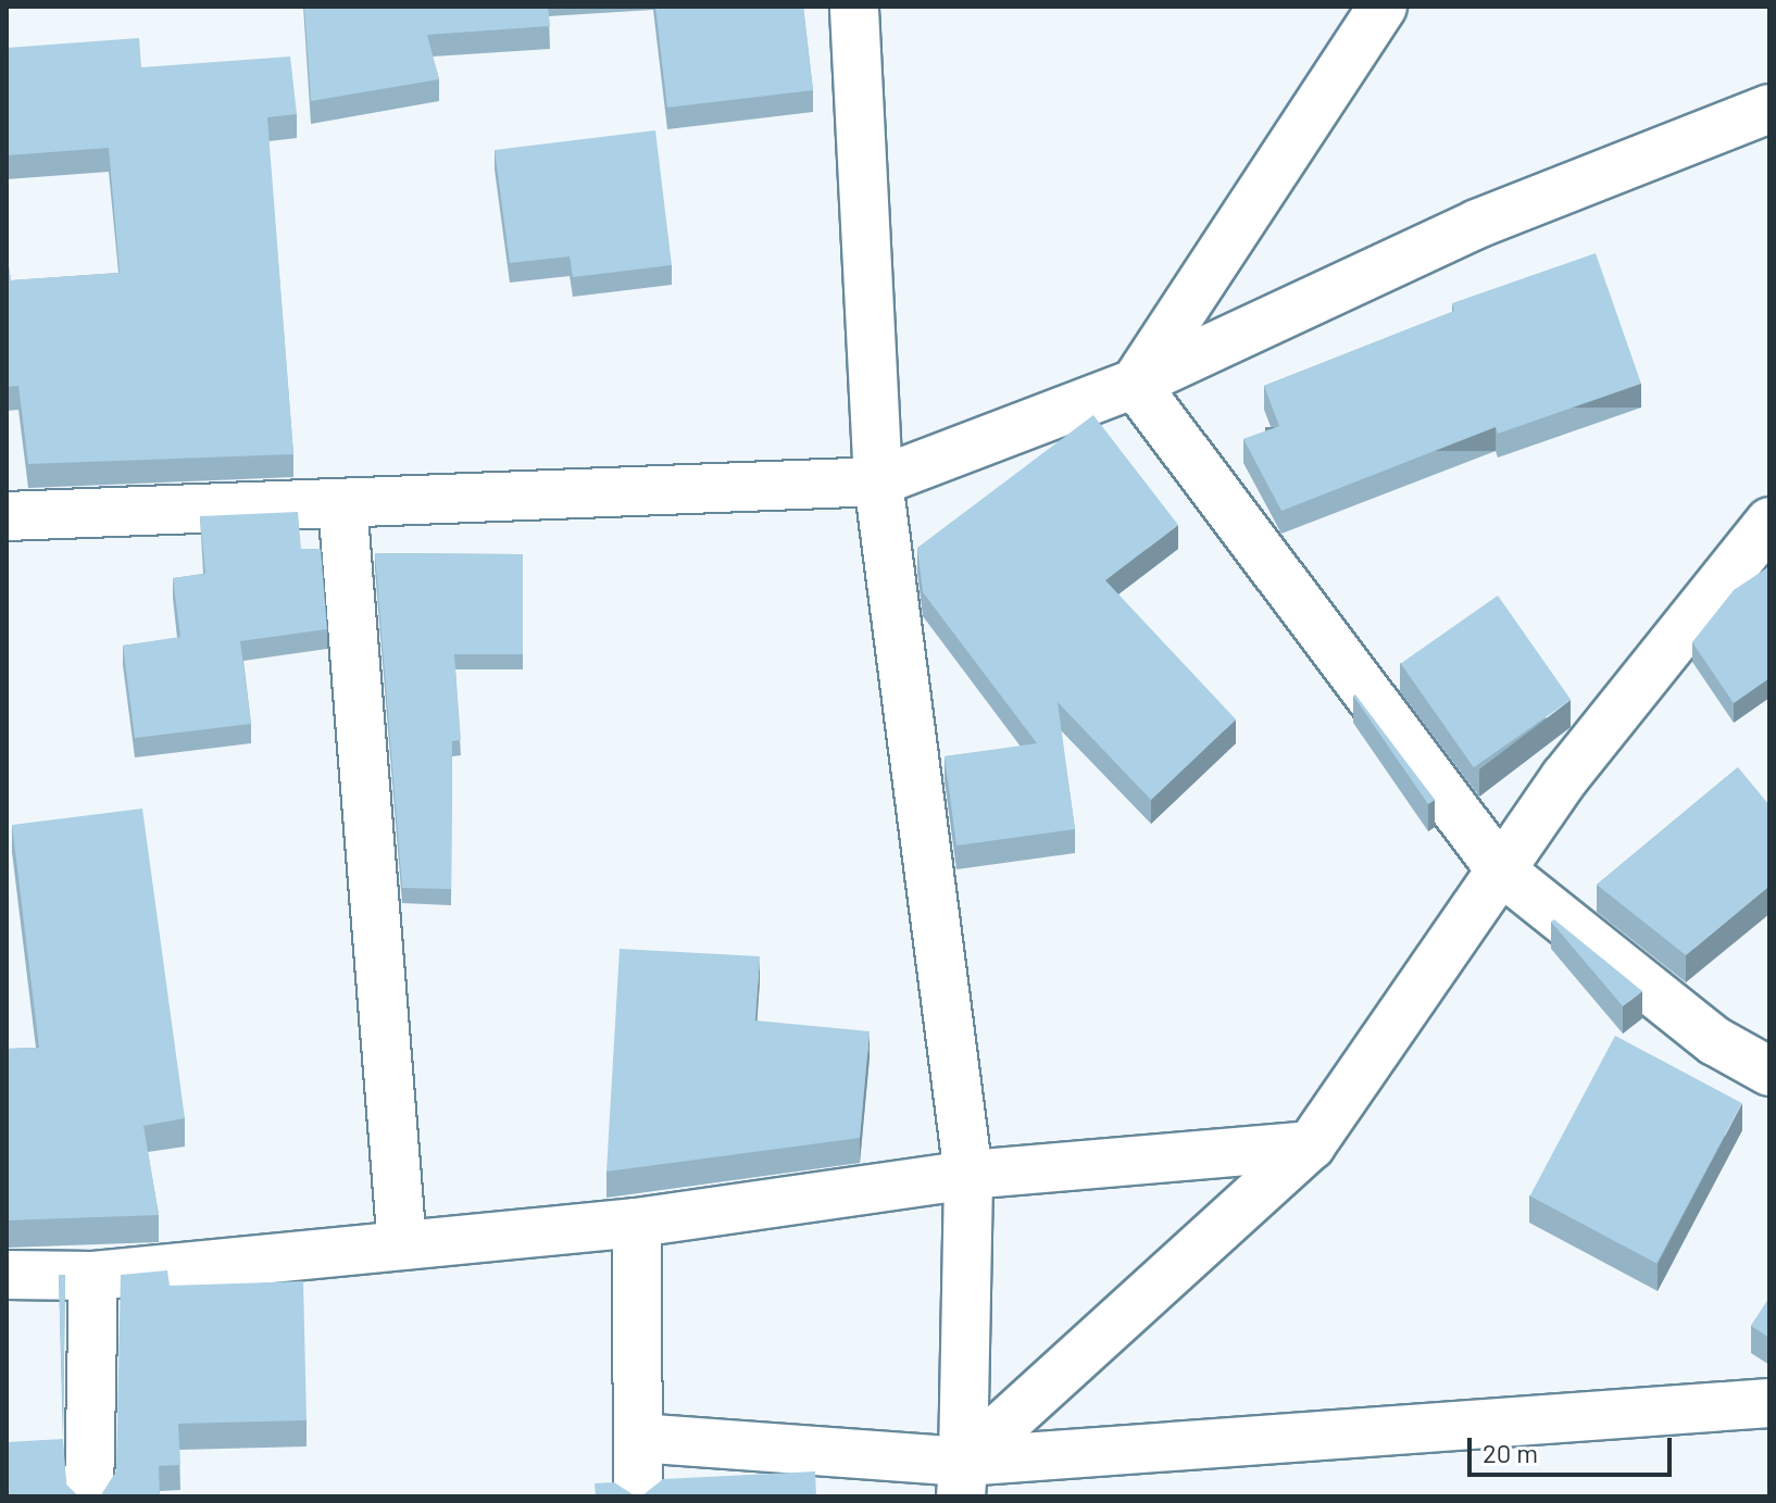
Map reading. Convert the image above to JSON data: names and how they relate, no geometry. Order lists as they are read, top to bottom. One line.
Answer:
{"scale_bar":"20 m"}
